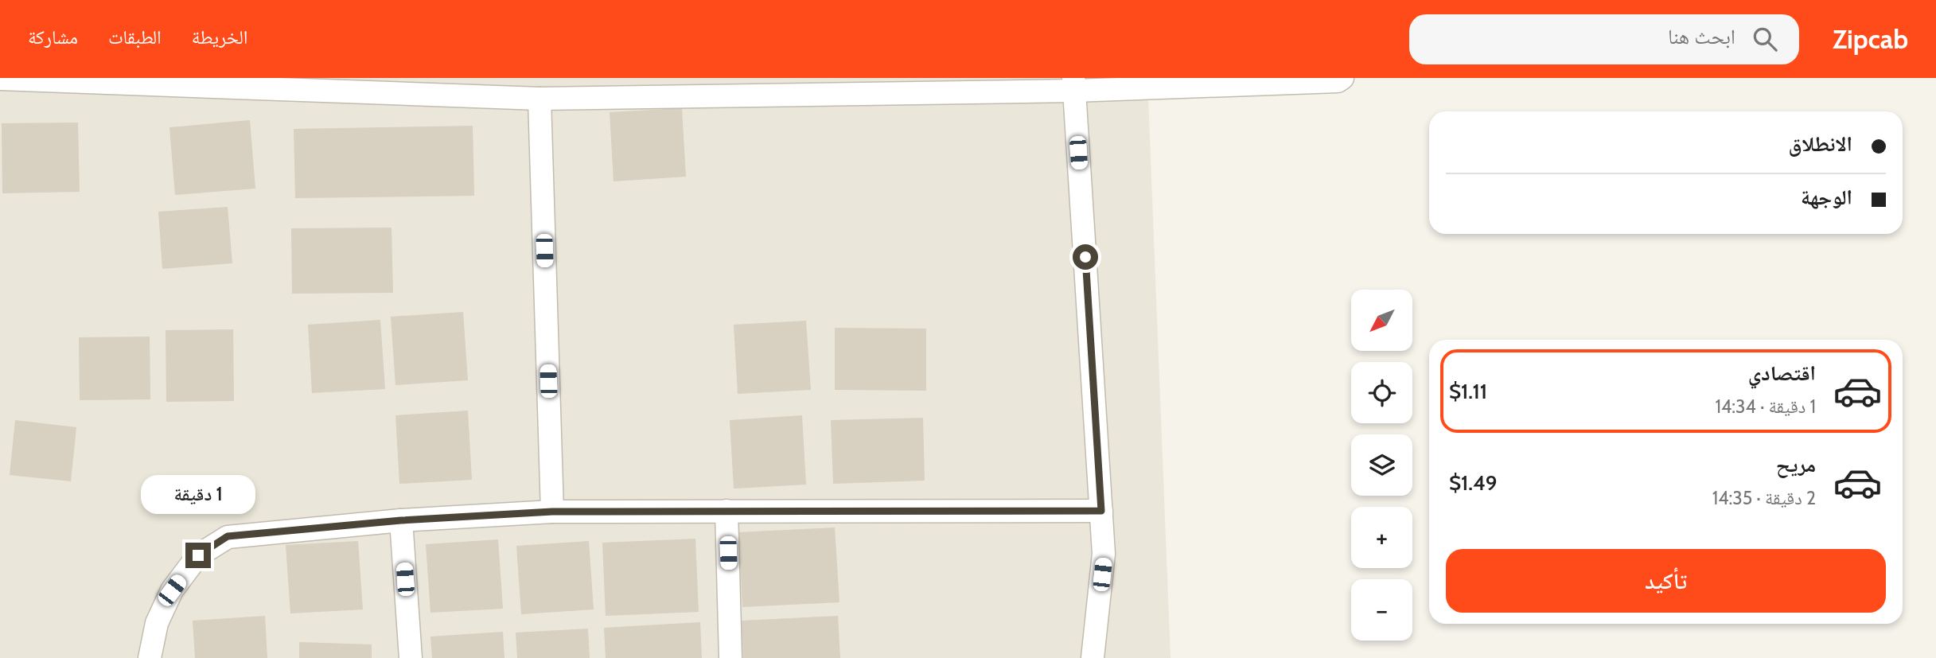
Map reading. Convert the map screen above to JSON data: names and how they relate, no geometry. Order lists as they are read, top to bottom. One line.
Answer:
{"north":"bottom left","page":{"header":"Zipcab","search":"ابحث هنا","nav":["الخريطة","الطبقات","مشاركة"],"banner":["الانطلاق","الوجهة"],"map_buttons":["+","−"],"list":[{"name":"اقتصادي","note":"1 دقيقة · 14:34","value":"$1.11"},{"name":"مريح","note":"2 دقيقة · 14:35","value":"$1.49"}],"bubble":"1 دقيقة","buttons":"تأكيد"}}
